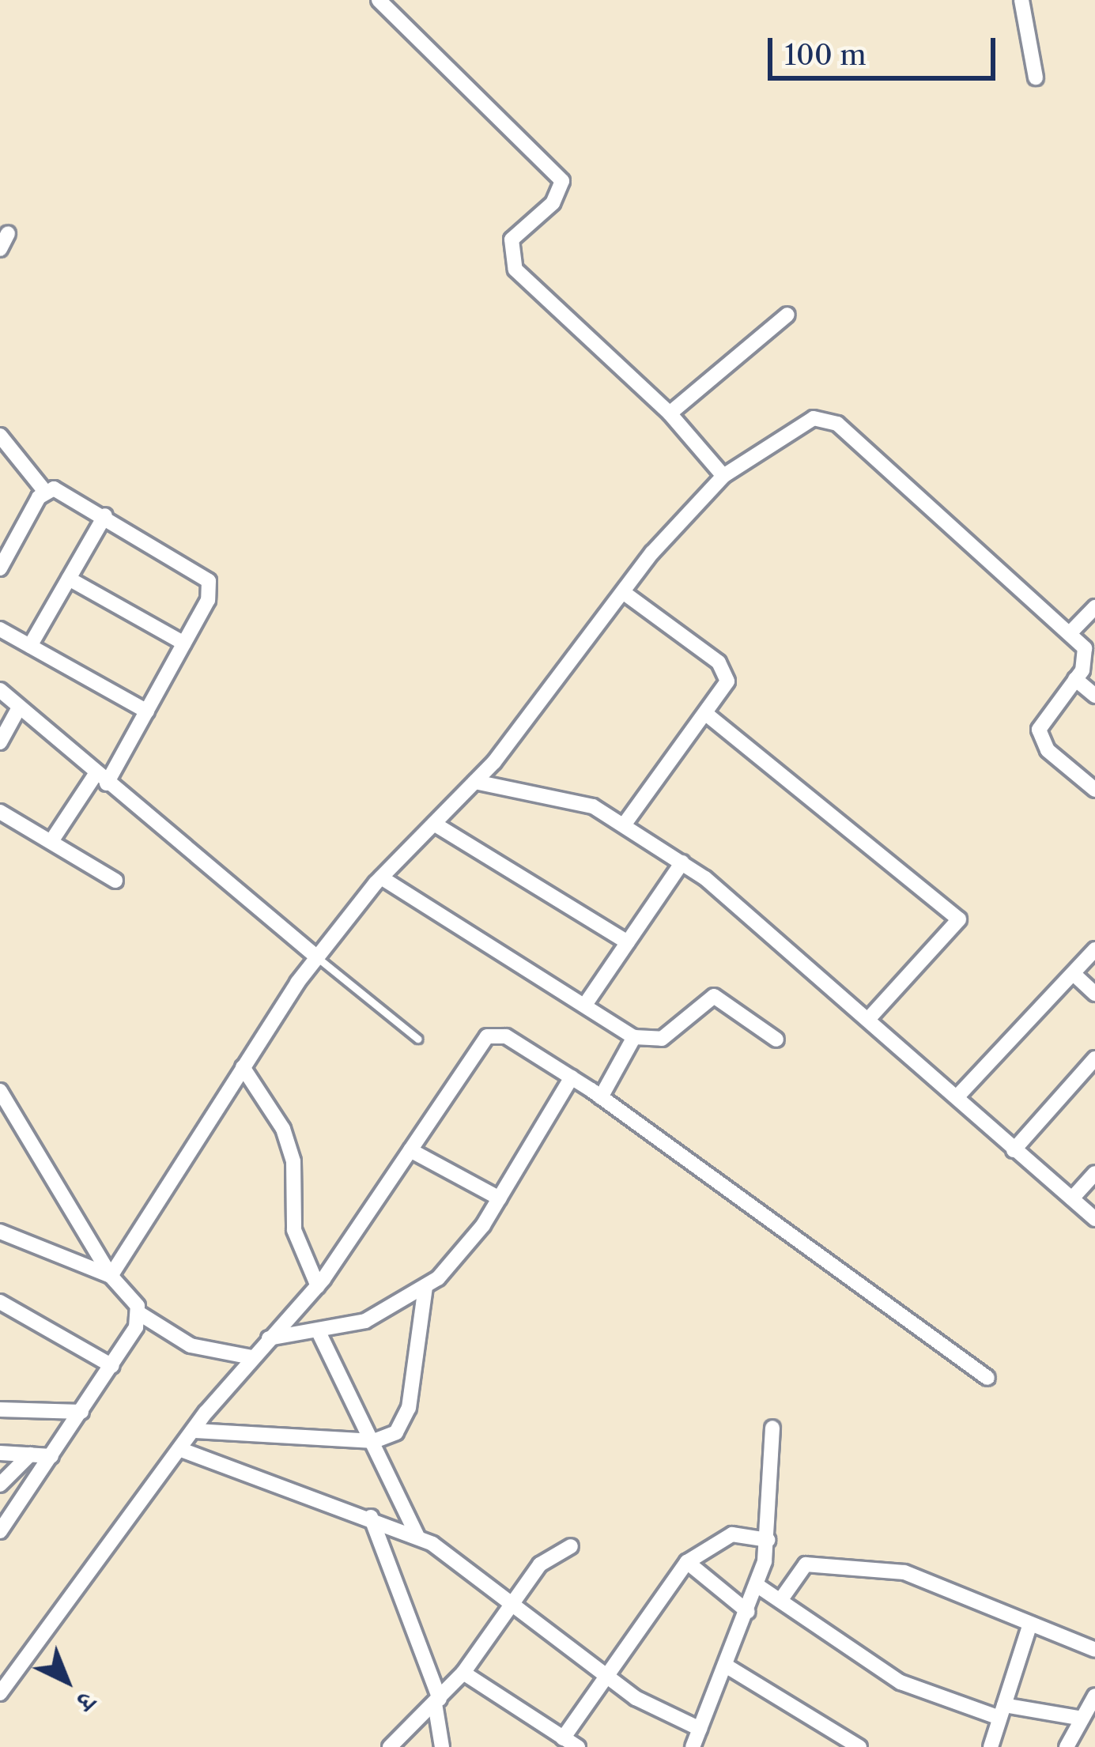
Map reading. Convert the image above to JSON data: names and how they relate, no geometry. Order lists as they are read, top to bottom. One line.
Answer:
{"scale_bar":"100 m","north":"bottom right"}
